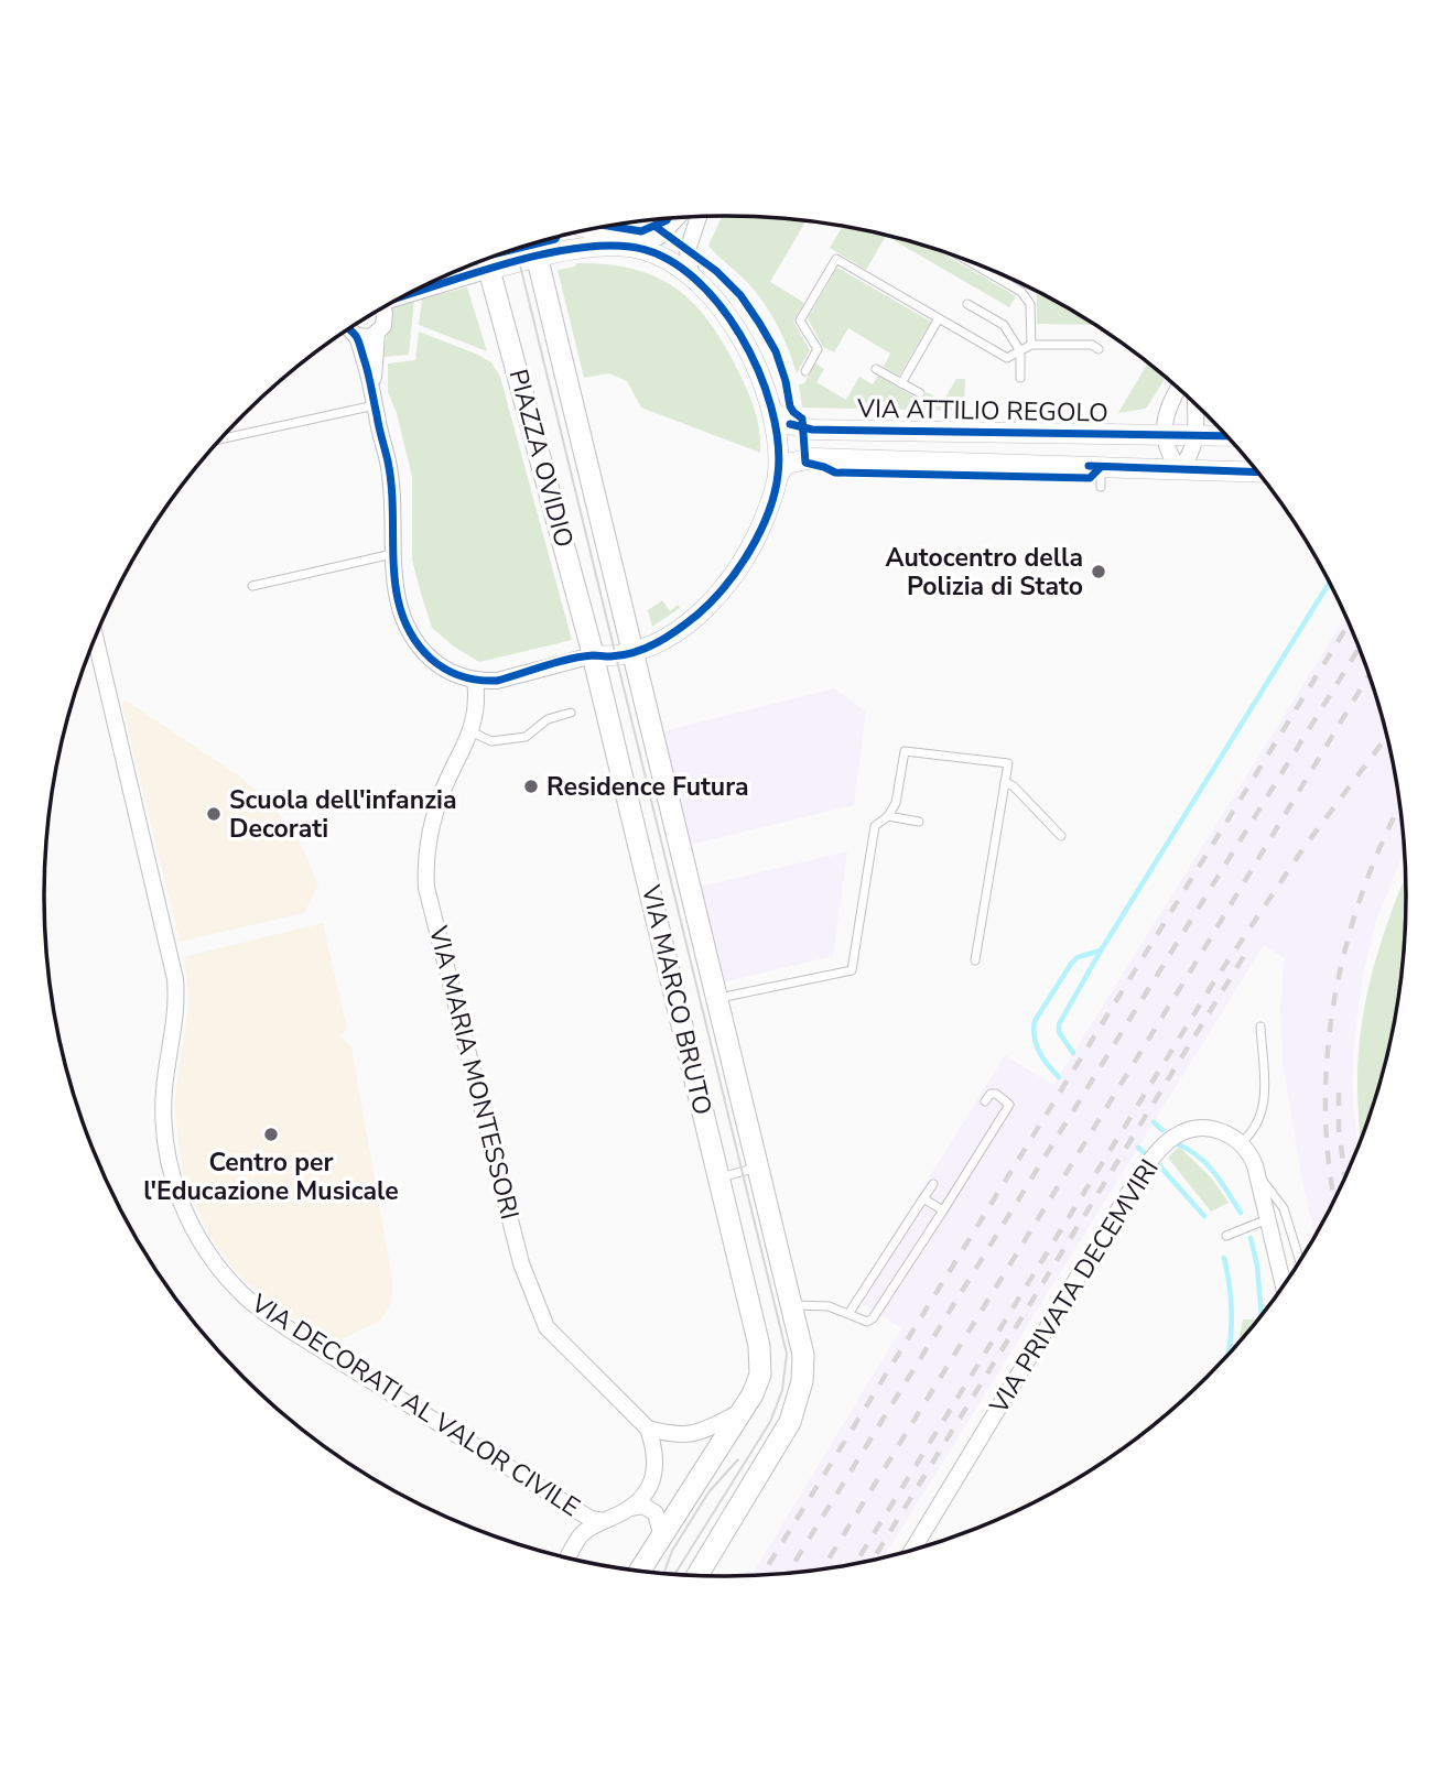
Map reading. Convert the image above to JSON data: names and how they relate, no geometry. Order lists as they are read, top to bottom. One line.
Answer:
{"streets":{"main road":["PIAZZA OVIDIO","VIA MARCO BRUTO"],"street":["VIA ATTILIO REGOLO","VIA MARIA MONTESSORI","VIA PRIVATA DECEMVIRI","VIA DECORATI AL VALOR CIVILE"]},"crossings":[["PIAZZA OVIDIO","VIA MARCO BRUTO"]],"places":["Autocentro della Polizia di Stato","Residence Futura","Scuola dell'infanzia Decorati","Centro per l'Educazione Musicale"]}
